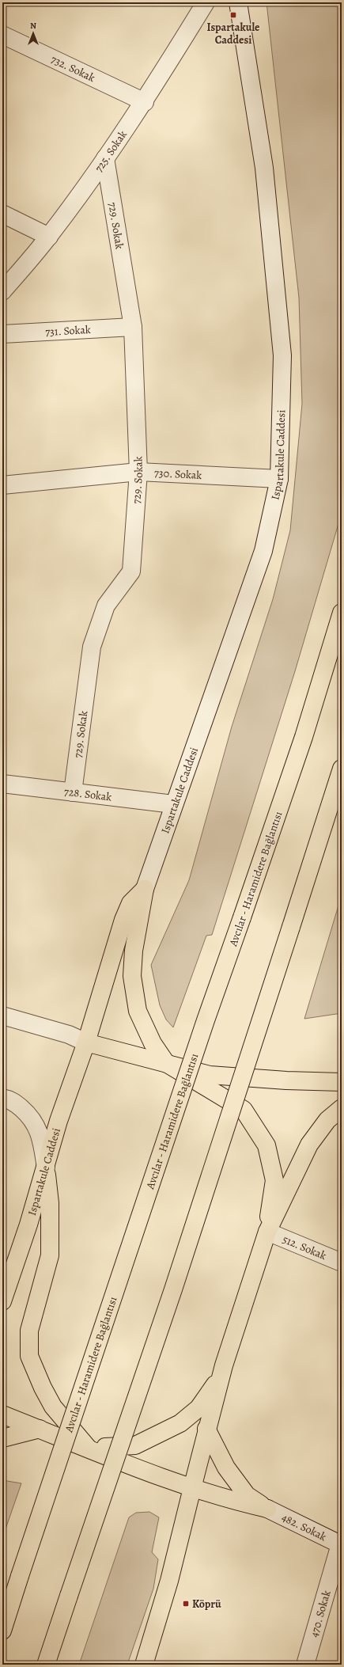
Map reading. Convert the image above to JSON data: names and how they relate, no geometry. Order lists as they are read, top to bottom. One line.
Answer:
{"streets":{"main road":["Ispartakule Caddesi","Avcılar - Haramidere Bağlantısı"],"street":["732. Sokak","725. Sokak","729. Sokak","731. Sokak","730. Sokak","728. Sokak","512. Sokak","482. Sokak","470. Sokak"]},"crossings":[["732. Sokak","725. Sokak"],["725. Sokak","729. Sokak"],["729. Sokak","731. Sokak"],["729. Sokak","730. Sokak"],["729. Sokak","728. Sokak"],["Ispartakule Caddesi","730. Sokak"],["Ispartakule Caddesi","728. Sokak"],["482. Sokak","470. Sokak"]],"places":{"transit":["Ispartakule Caddesi","Köprü"]},"north":"top"}
